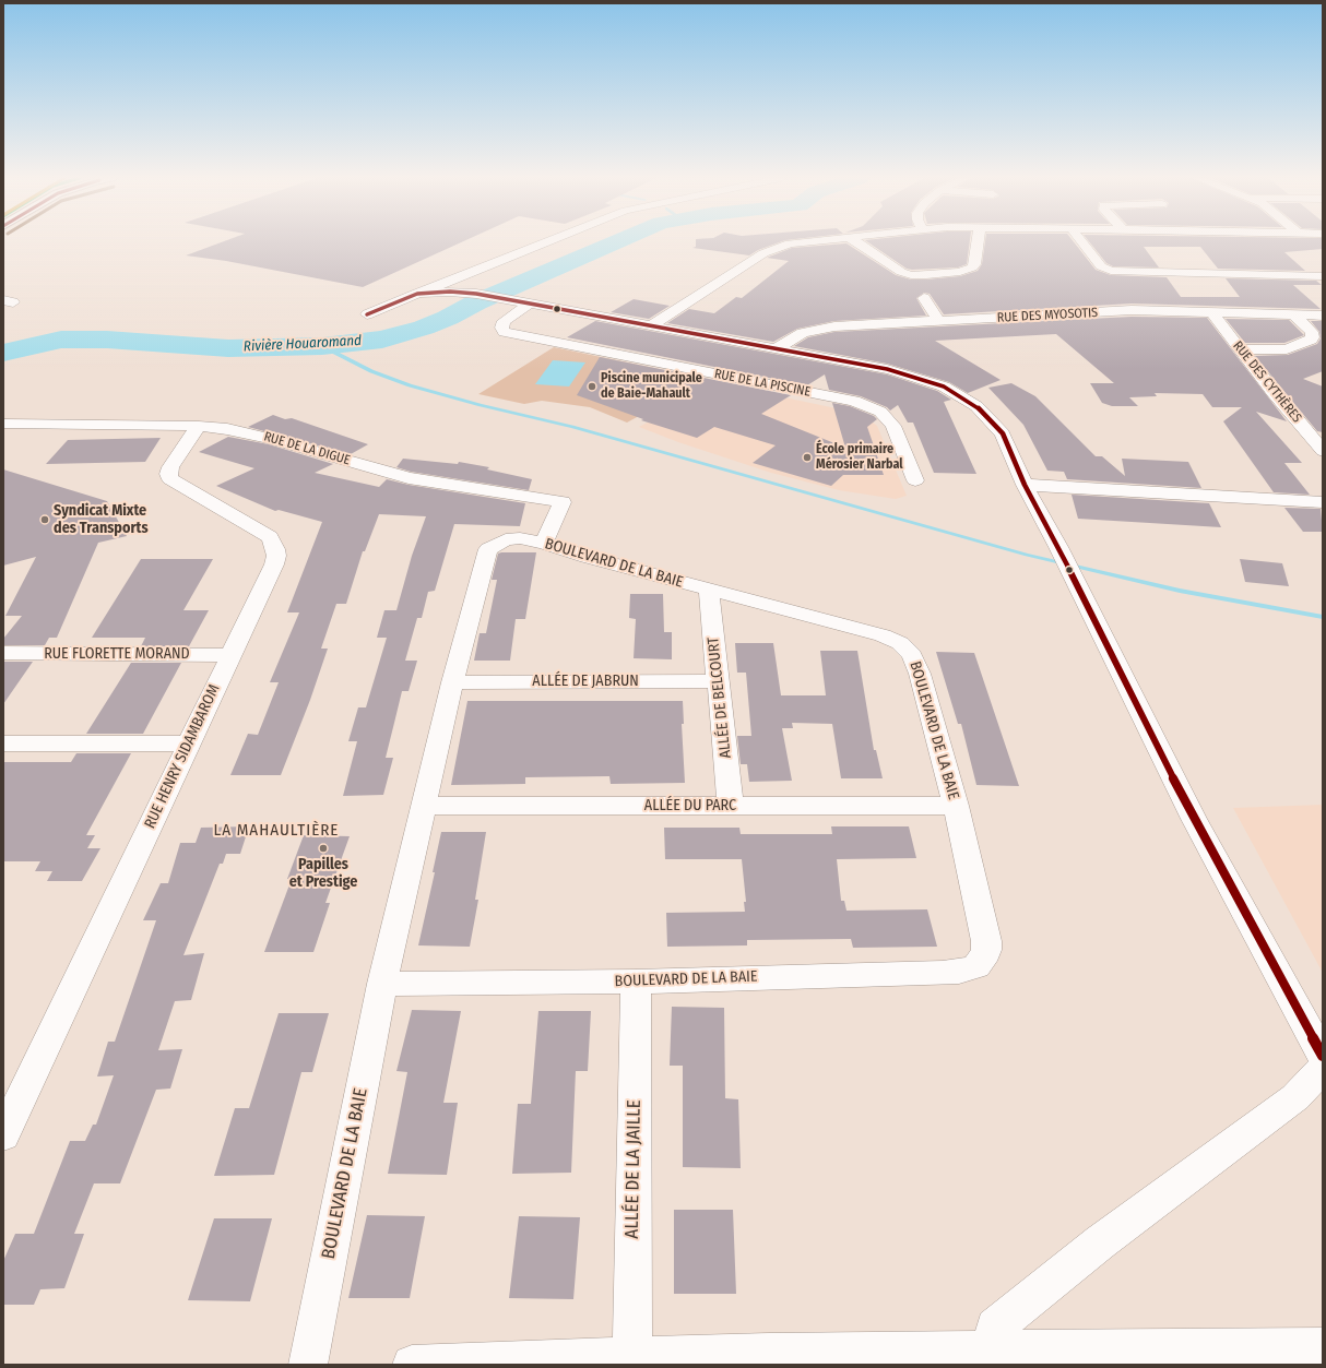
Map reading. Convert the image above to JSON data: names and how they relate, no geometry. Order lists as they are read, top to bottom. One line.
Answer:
{"streets":{"street":["RUE DES MYOSOTIS","RUE DES CYTHÈRES","RUE DE LA PISCINE","RUE DE LA DIGUE","BOULEVARD DE LA BAIE","RUE FLORETTE MORAND","ALLÉE DE JABRUN","ALLÉE DE BELCOURT","RUE HENRY SIDAMBAROM","ALLÉE DU PARC","ALLÉE DE LA JAILLE"]},"crossings":[["RUE DES MYOSOTIS","RUE DES CYTHÈRES"],["RUE DE LA DIGUE","BOULEVARD DE LA BAIE"],["RUE DE LA DIGUE","RUE HENRY SIDAMBAROM"],["BOULEVARD DE LA BAIE","ALLÉE DE JABRUN"],["BOULEVARD DE LA BAIE","ALLÉE DE BELCOURT"],["BOULEVARD DE LA BAIE","ALLÉE DU PARC"],["BOULEVARD DE LA BAIE","ALLÉE DE LA JAILLE"],["RUE FLORETTE MORAND","RUE HENRY SIDAMBAROM"],["ALLÉE DE JABRUN","ALLÉE DE BELCOURT"],["ALLÉE DE BELCOURT","ALLÉE DU PARC"]],"districts":["LA MAHAULTIÈRE"],"water":["Rivière Houaromand"],"places":["Piscine municipale de Baie-Mahault","École primaire Mérosier Narbal","Syndicat Mixte des Transports","Papilles et Prestige"]}
